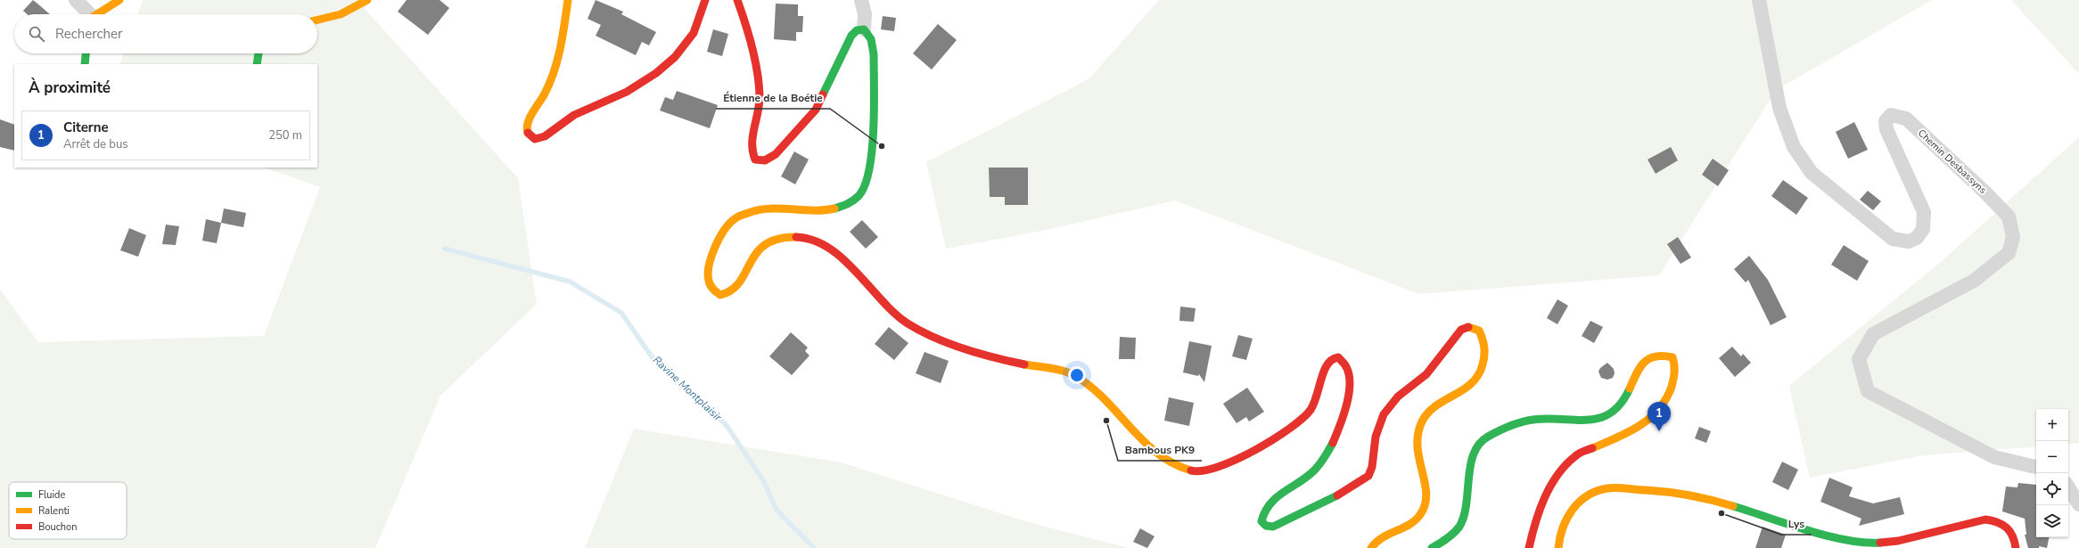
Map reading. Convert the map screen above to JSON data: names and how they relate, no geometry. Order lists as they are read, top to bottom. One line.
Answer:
{"streets":{"street":["Chemin Desbassyns"]},"water":["Ravine Montplaisir"],"places":["Étienne de la Boétie","Bambous PK9","Lys"],"legend":["Fluide","Ralenti","Bouchon"],"page":{"search":"Rechercher","heading":"À proximité","list":[{"mark":"1","name":"Citerne","note":"Arrêt de bus","value":"250 m"}],"pins":"1","map_buttons":["+","−"]}}
